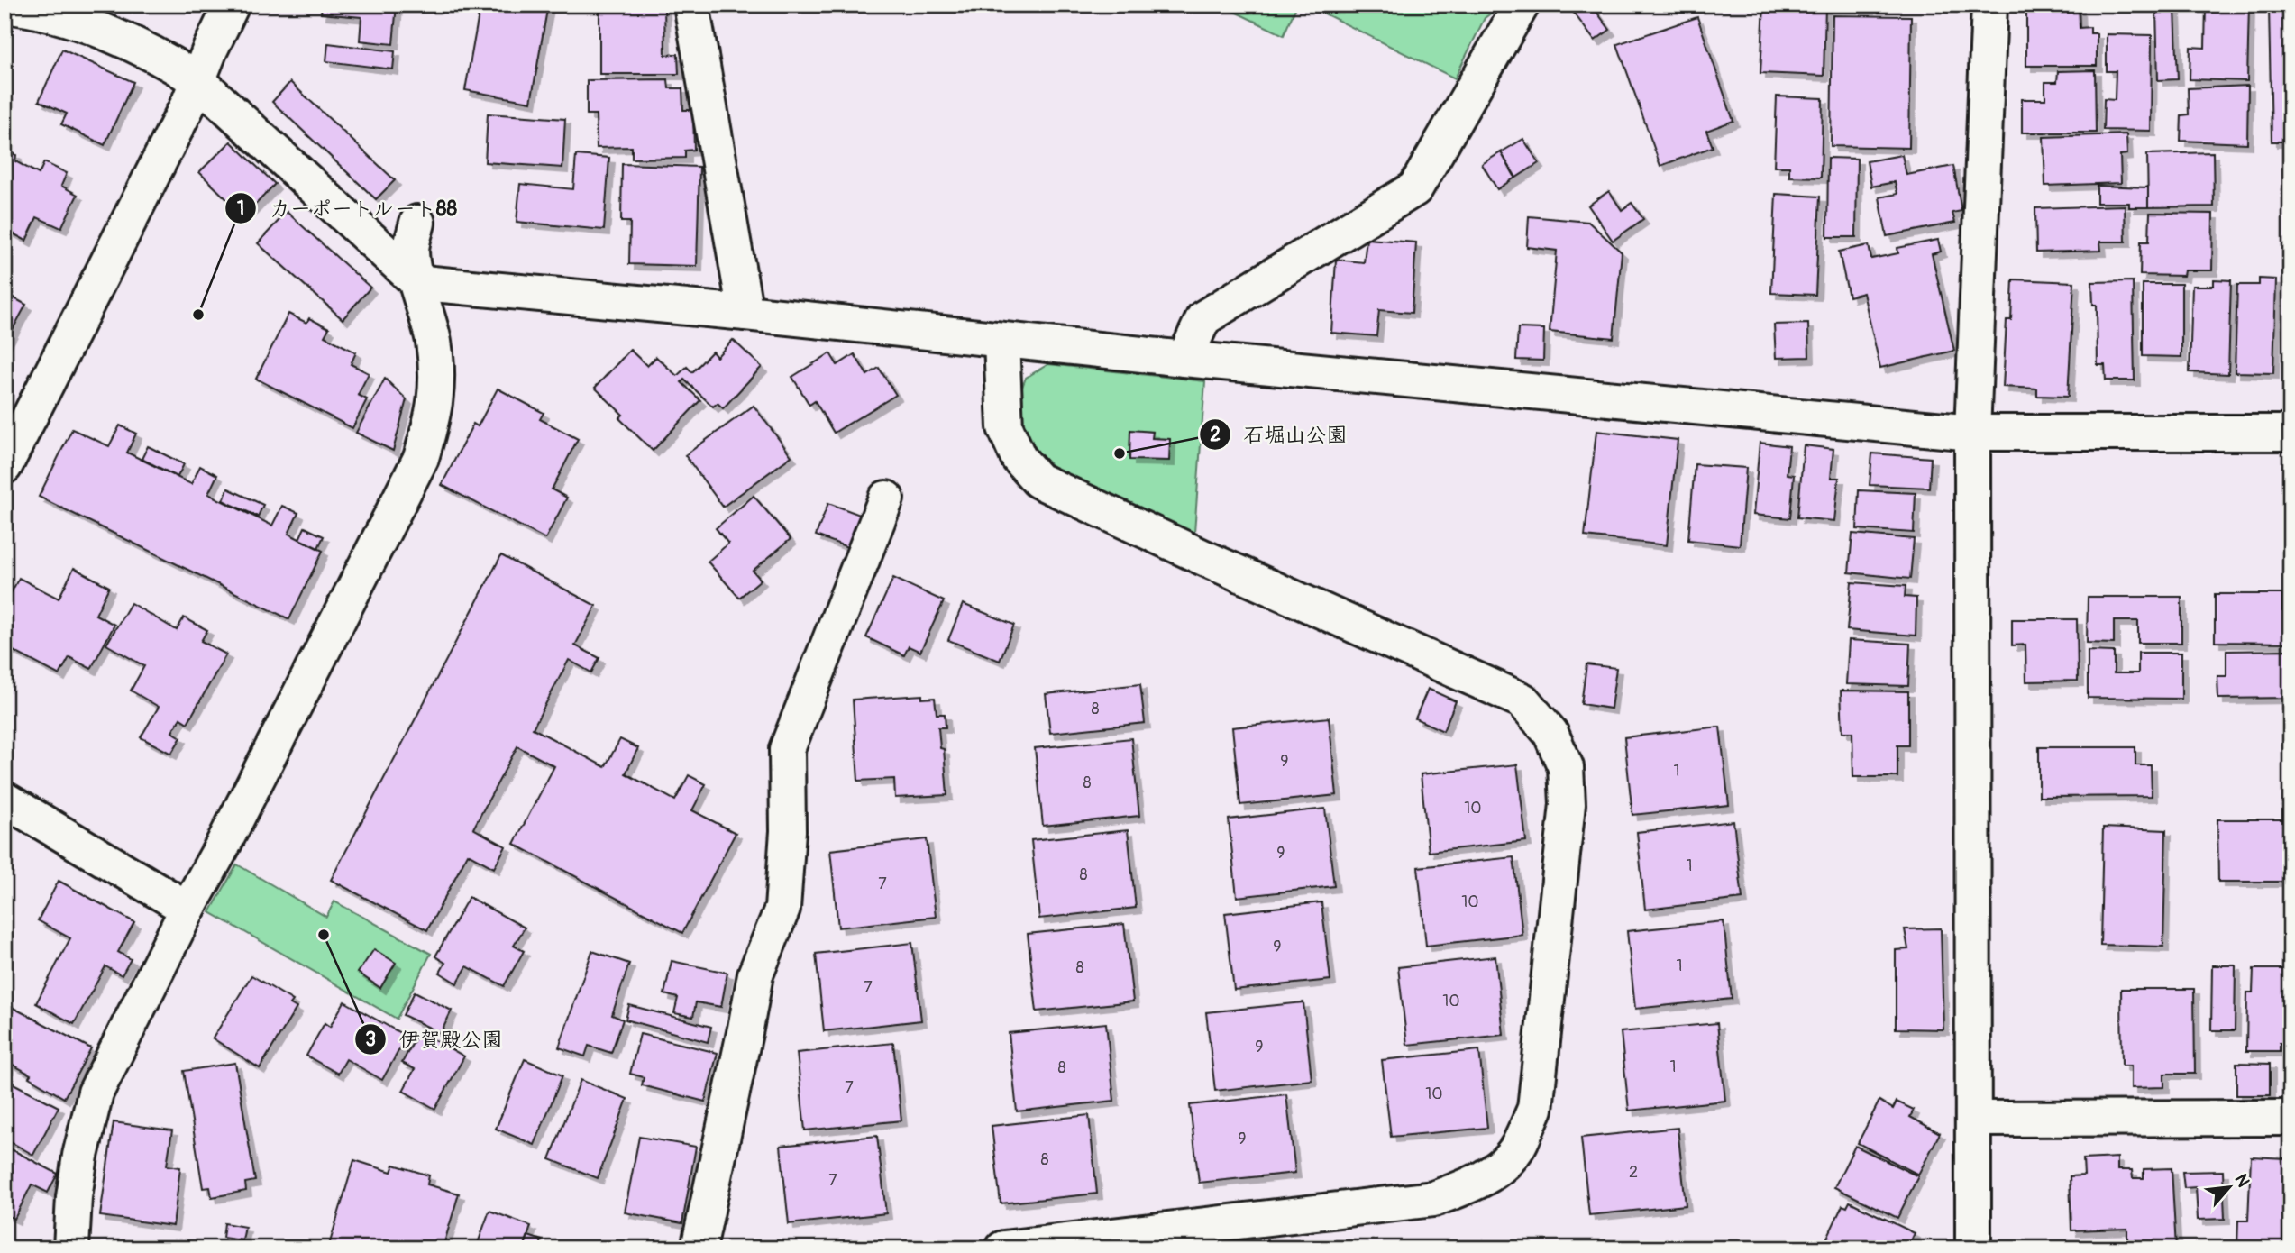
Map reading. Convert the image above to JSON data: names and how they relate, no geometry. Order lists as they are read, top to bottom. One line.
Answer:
{"places":["カーポートルート88","石堀山公園","伊賀殿公園"],"house_numbers":["8","9","1","8","10","9","1","8","7","10","9","1","8","7","10","9","1","8","7","10","9","8","2","7"],"north":"top right"}
